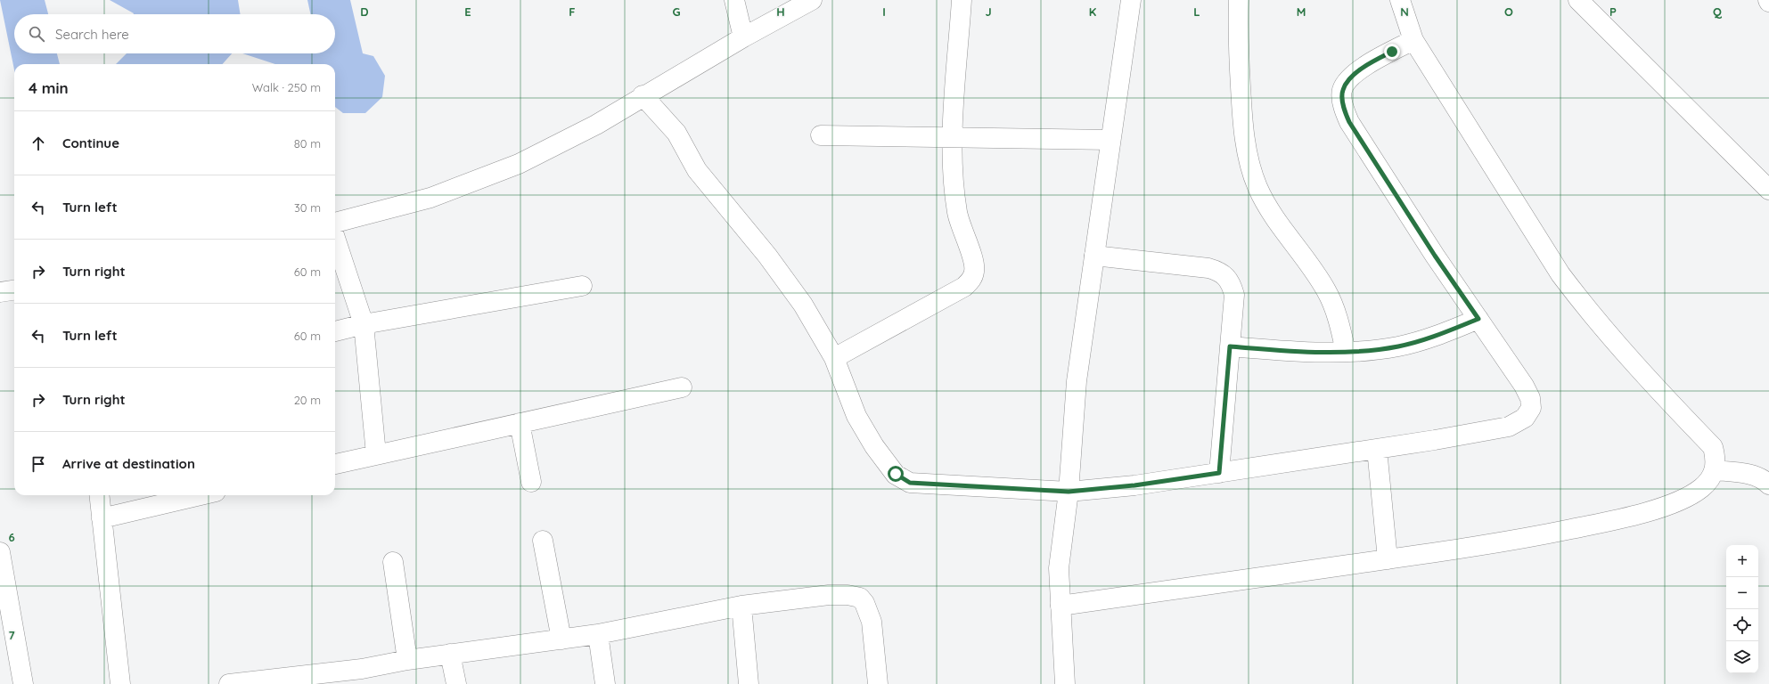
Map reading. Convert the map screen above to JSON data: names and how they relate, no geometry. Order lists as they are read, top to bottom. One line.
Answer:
{"page":{"search":"Search here","heading":["4 min","Walk · 250 m"],"list":[["Continue","80 m"],["Turn left","30 m"],["Turn right","60 m"],["Turn left","60 m"],["Turn right","20 m"],"Arrive at destination"],"map_buttons":["+","−"]},"grid":{"columns":["D","E","F","G","H","I","J","K","L","M","N","O","P","Q"],"rows":["6","7"]}}
